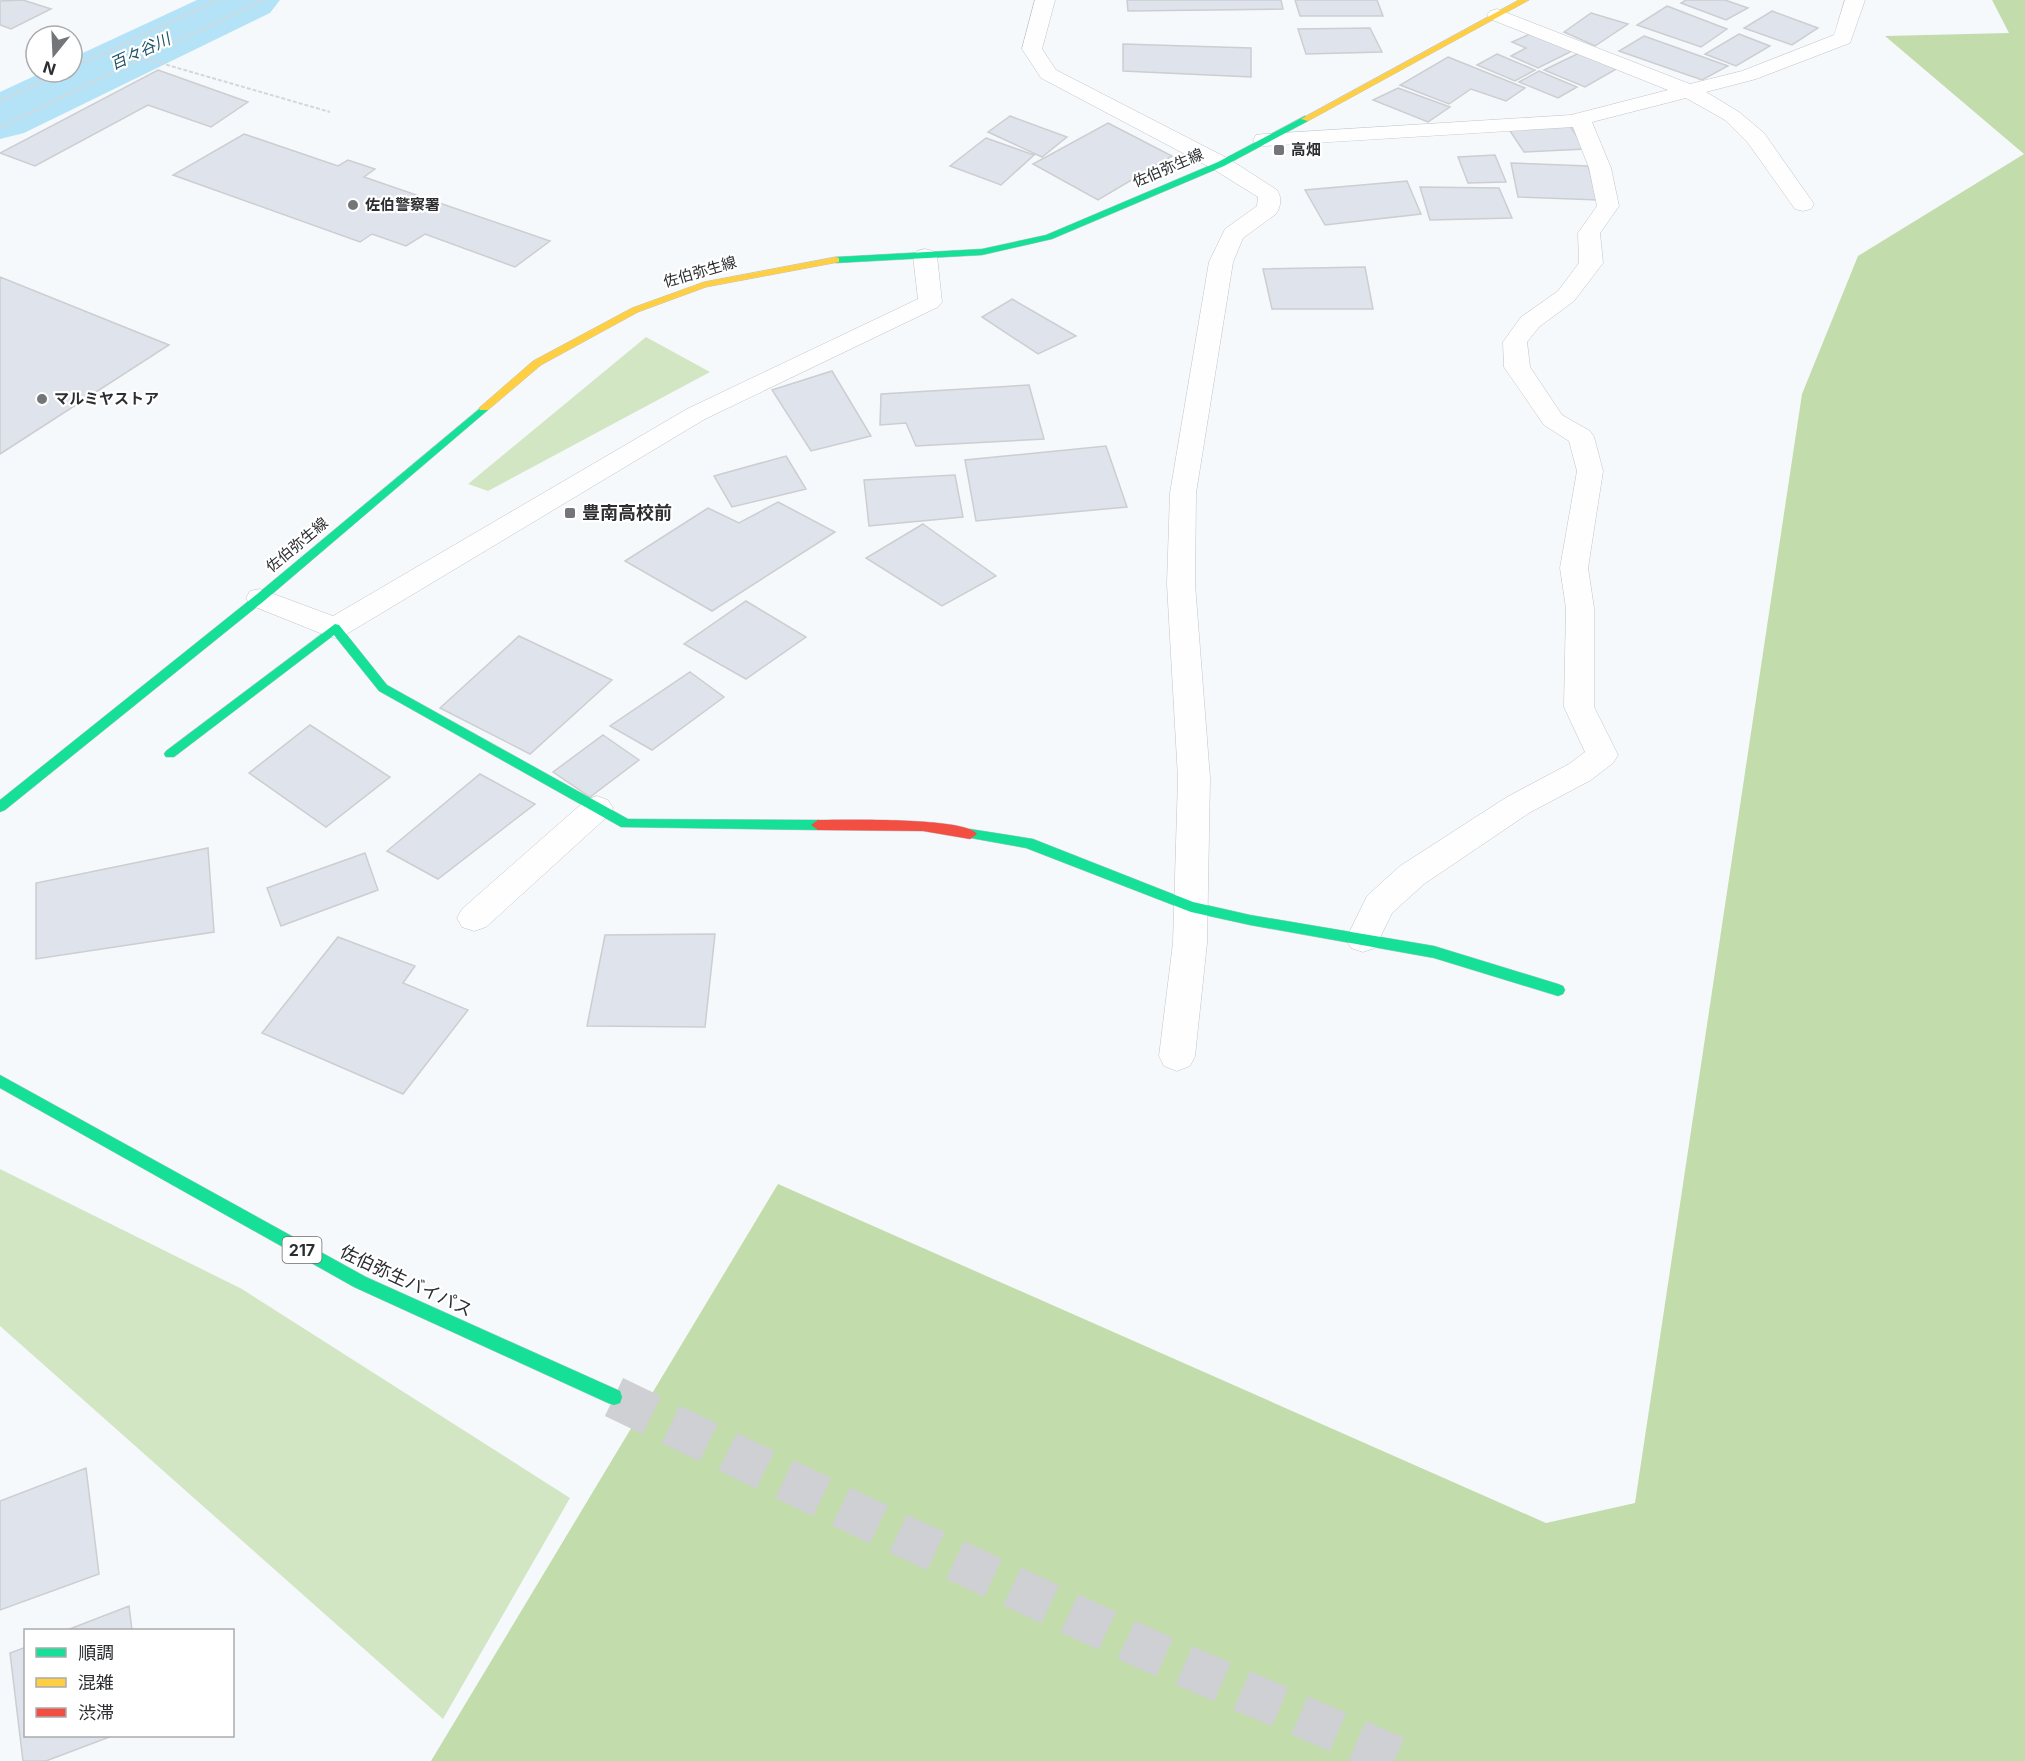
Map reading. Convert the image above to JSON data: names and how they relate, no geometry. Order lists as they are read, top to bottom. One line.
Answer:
{"streets":{"main road":["佐伯弥生線","217","佐伯弥生バイパス"]},"water":["百々谷川"],"places":{"transit":["高畑","豊南高校前"],"other":["佐伯警察署","マルミヤストア"]},"legend":["順調","混雑","渋滞"],"north":"bottom"}
